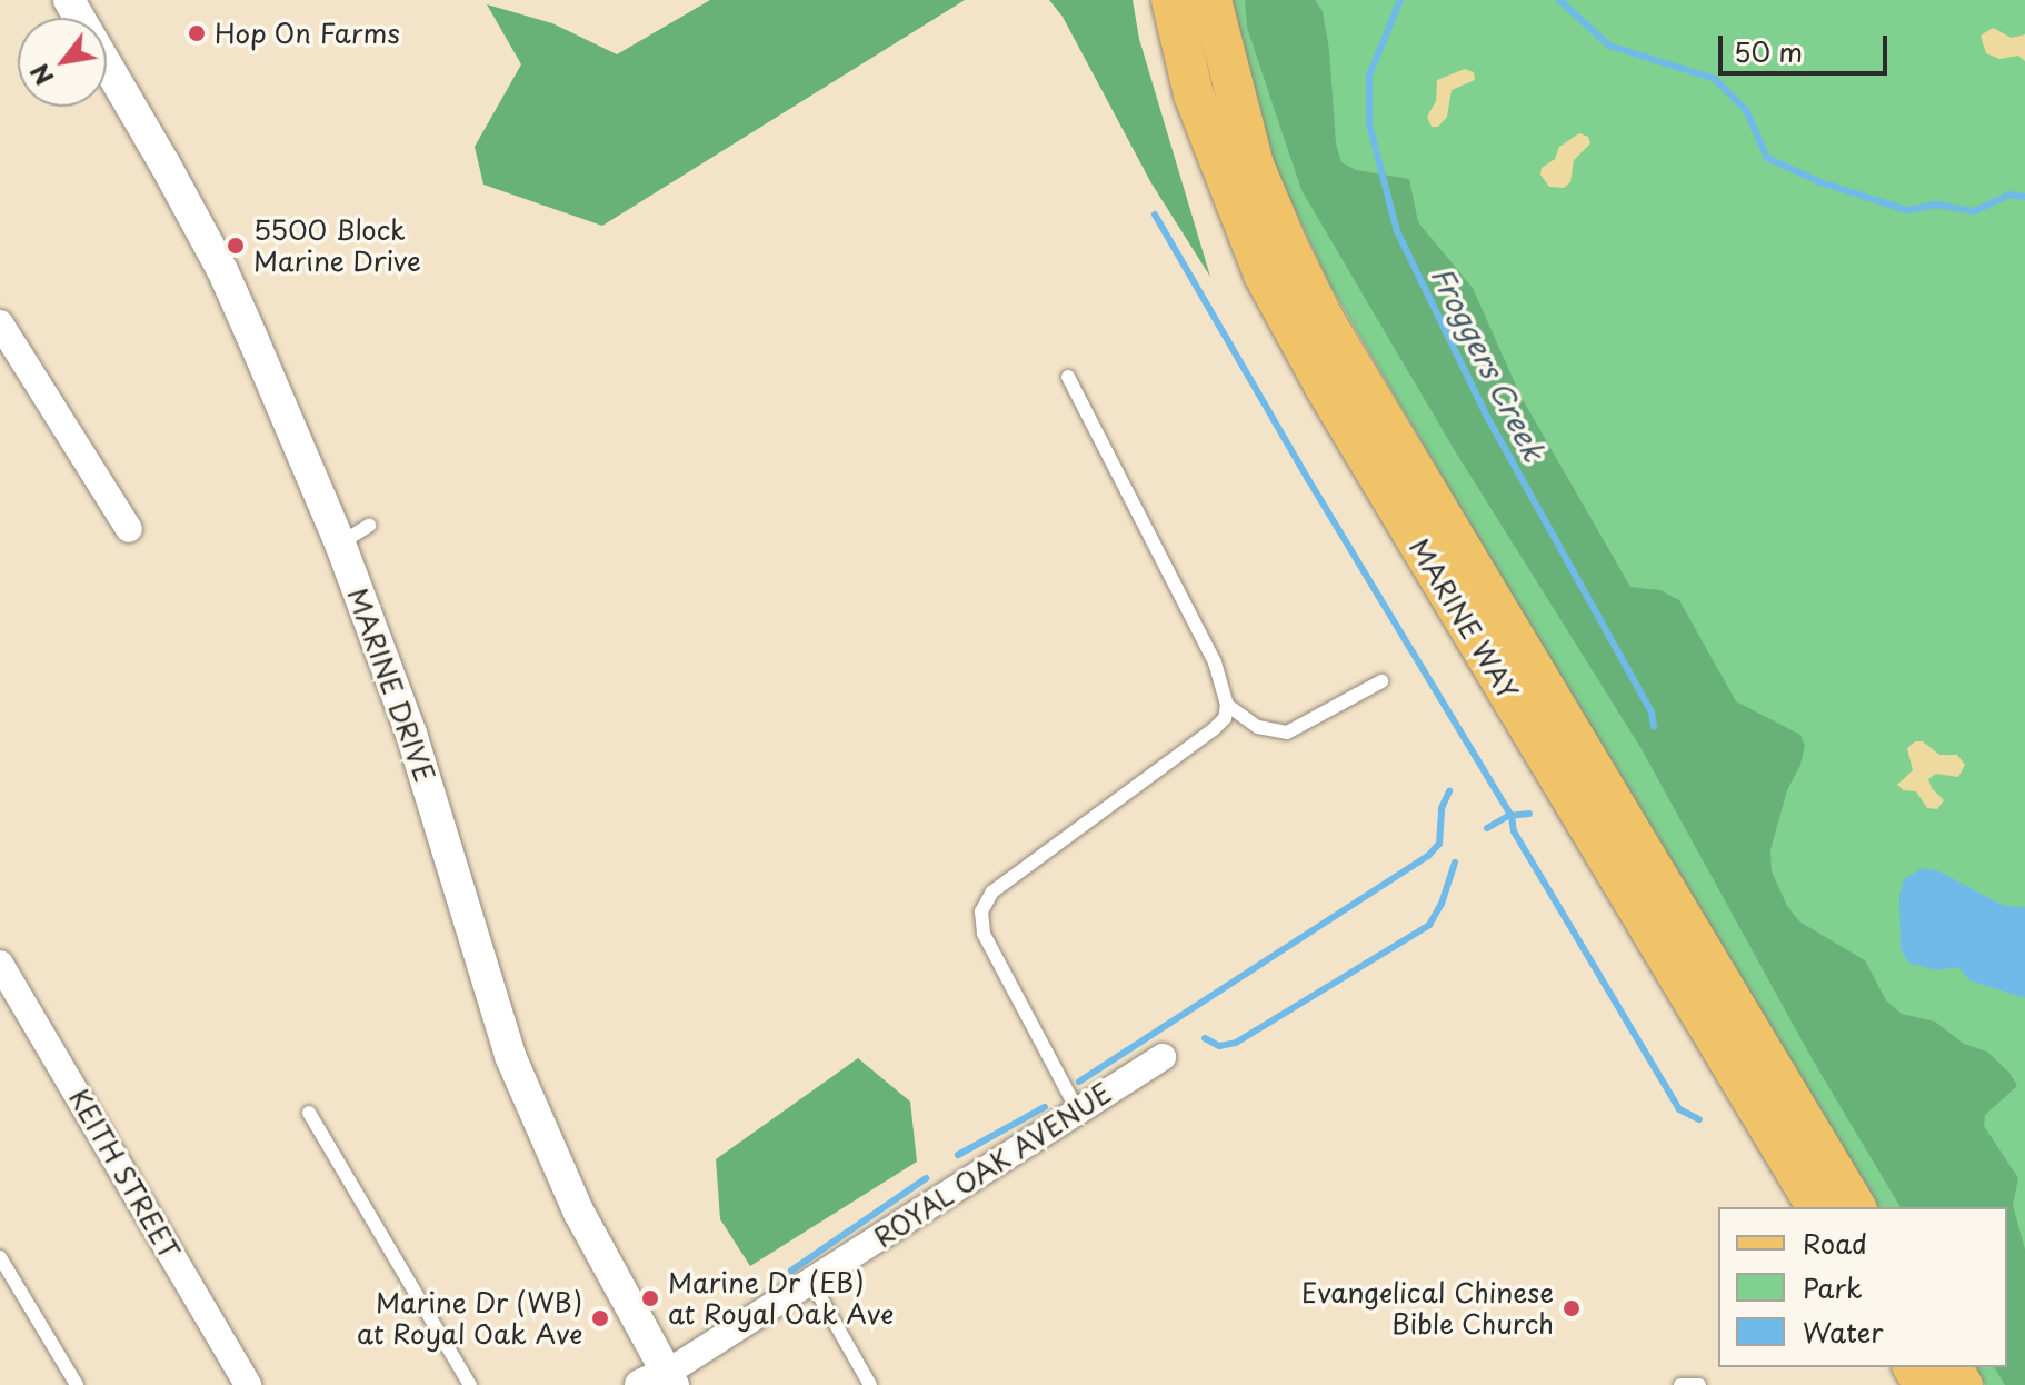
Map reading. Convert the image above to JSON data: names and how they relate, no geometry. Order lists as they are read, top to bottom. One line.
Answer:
{"streets":{"main road":["MARINE WAY"],"street":["MARINE DRIVE","ROYAL OAK AVENUE","KEITH STREET"]},"crossings":[["MARINE DRIVE","ROYAL OAK AVENUE"]],"water":["Froggers Creek"],"places":["Hop On Farms","5500 Block Marine Drive","Marine Dr (EB) at Royal Oak Ave","Evangelical Chinese Bible Church","Marine Dr (WB) at Royal Oak Ave"],"legend":["Road","Park","Water"],"scale_bar":"50 m","north":"bottom left"}
